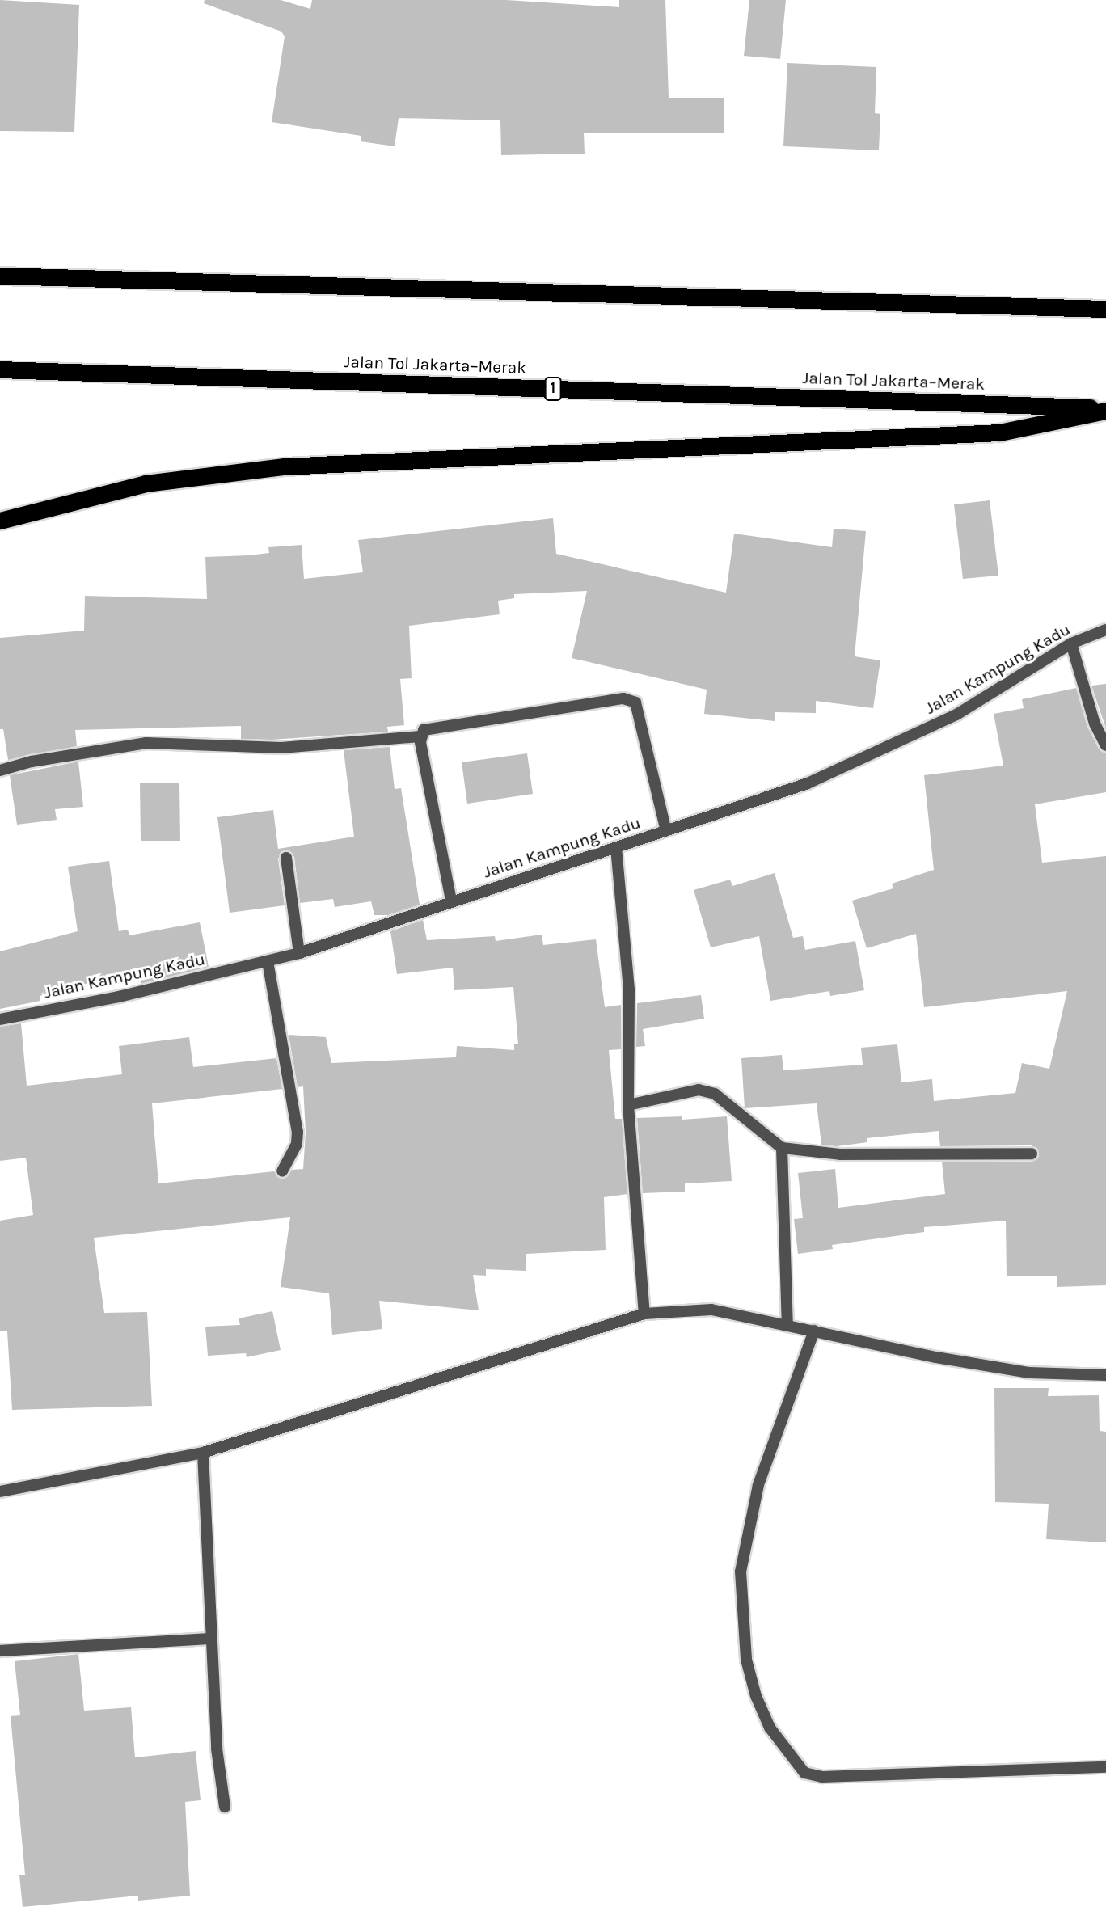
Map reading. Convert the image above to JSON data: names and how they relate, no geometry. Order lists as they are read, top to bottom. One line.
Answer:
{"streets":{"highway":["Jalan Tol Jakarta–Merak","1"],"street":["Jalan Kampung Kadu"]}}
